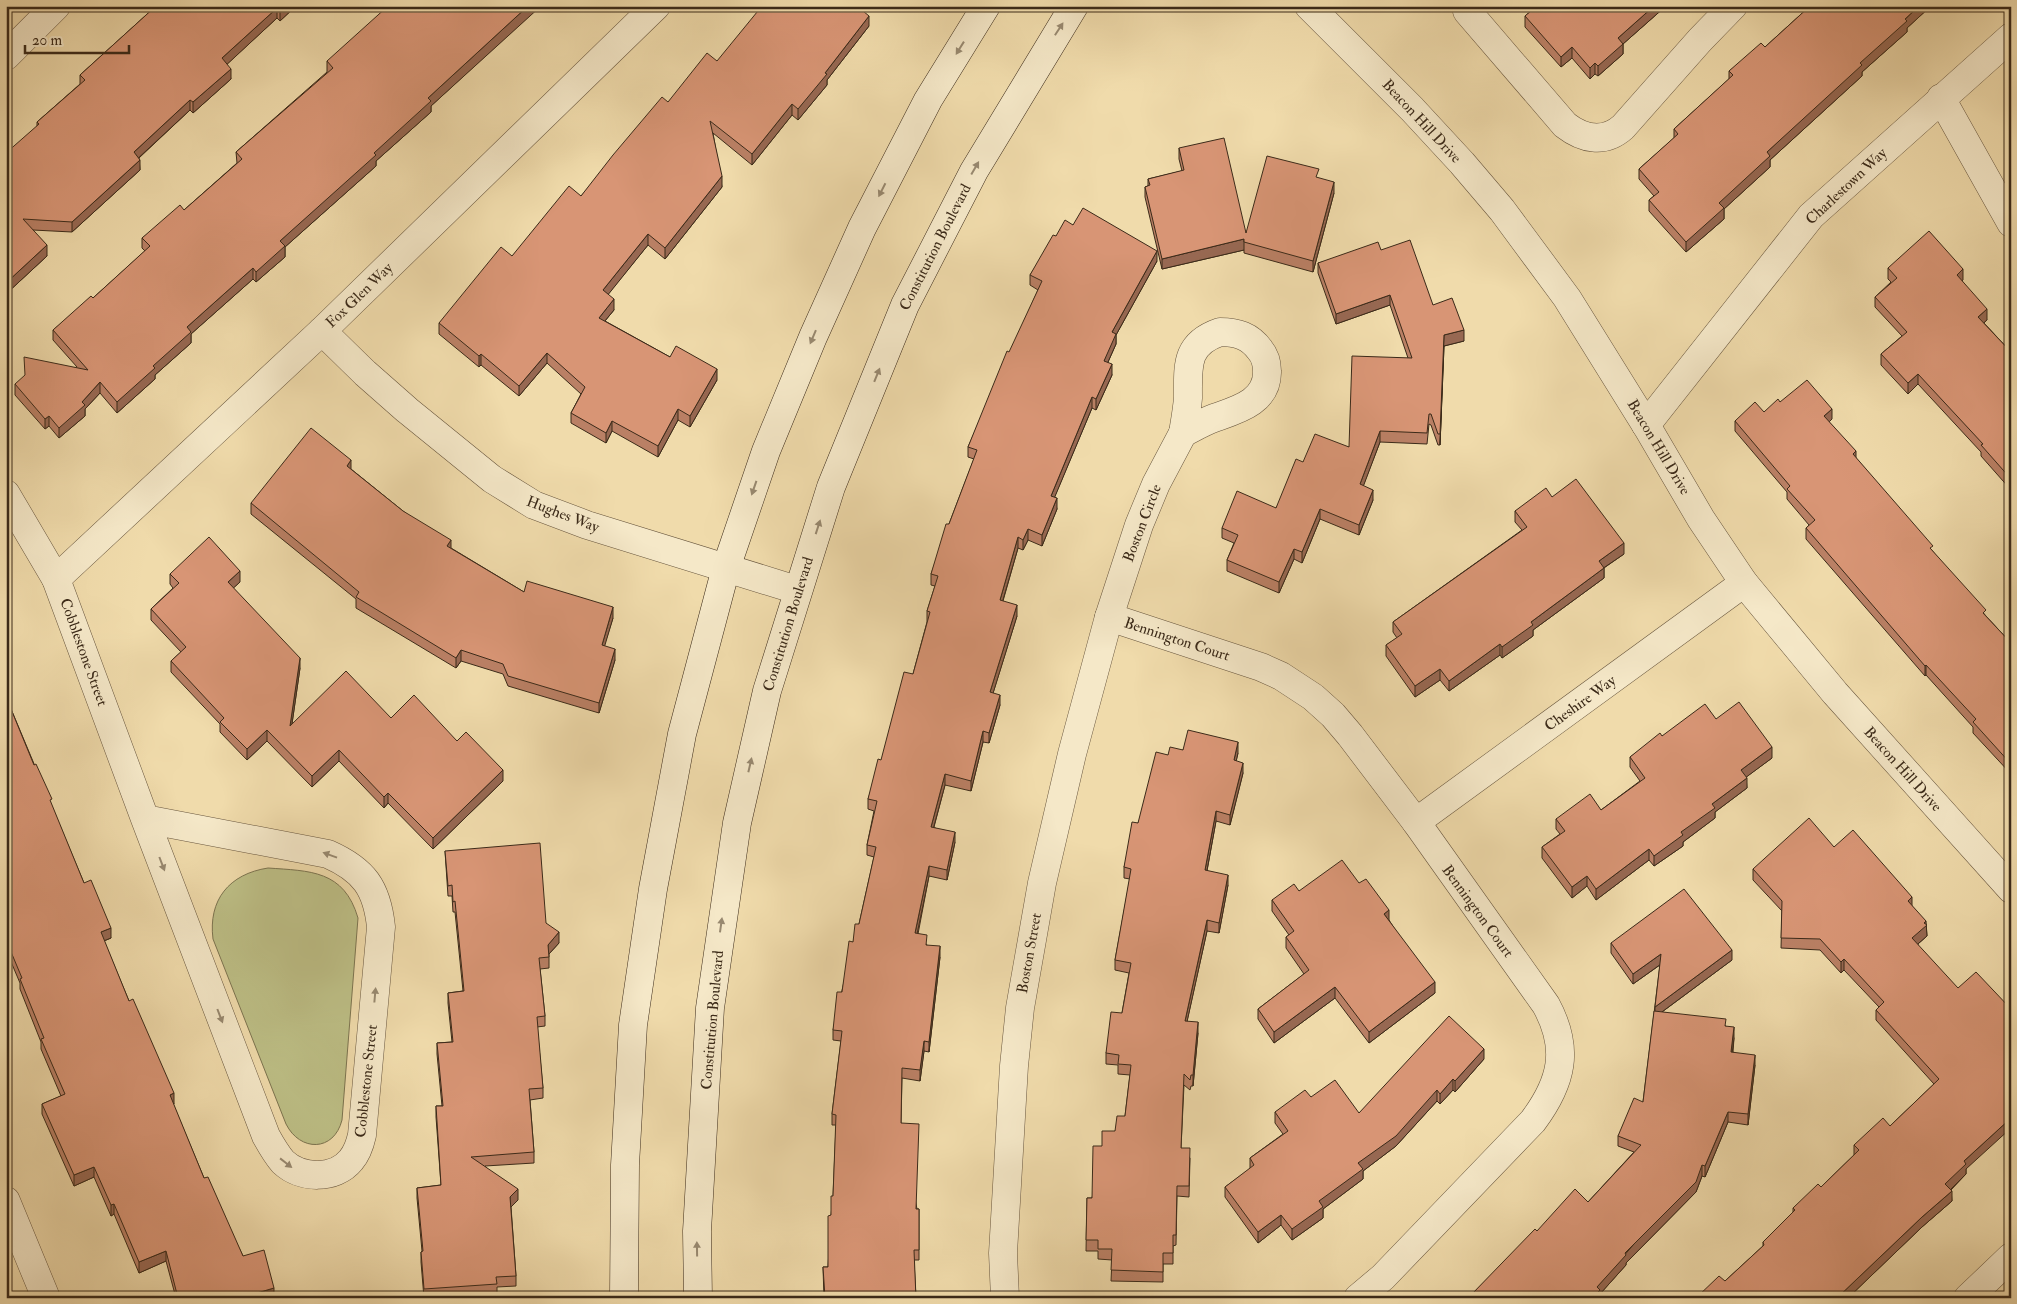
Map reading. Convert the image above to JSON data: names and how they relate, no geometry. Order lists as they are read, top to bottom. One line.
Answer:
{"streets":{"street":["Beacon Hill Drive","Charlestown Way","Constitution Boulevard","Fox Glen Way","Hughes Way","Boston Circle","Bennington Court","Cobblestone Street","Cheshire Way","Boston Street"]},"crossings":[["Beacon Hill Drive","Charlestown Way"],["Beacon Hill Drive","Cheshire Way"],["Constitution Boulevard","Hughes Way"],["Fox Glen Way","Hughes Way"],["Fox Glen Way","Cobblestone Street"],["Boston Circle","Bennington Court"],["Boston Circle","Boston Street"],["Bennington Court","Cheshire Way"],["Bennington Court","Boston Street"]],"scale_bar":"20 m"}
